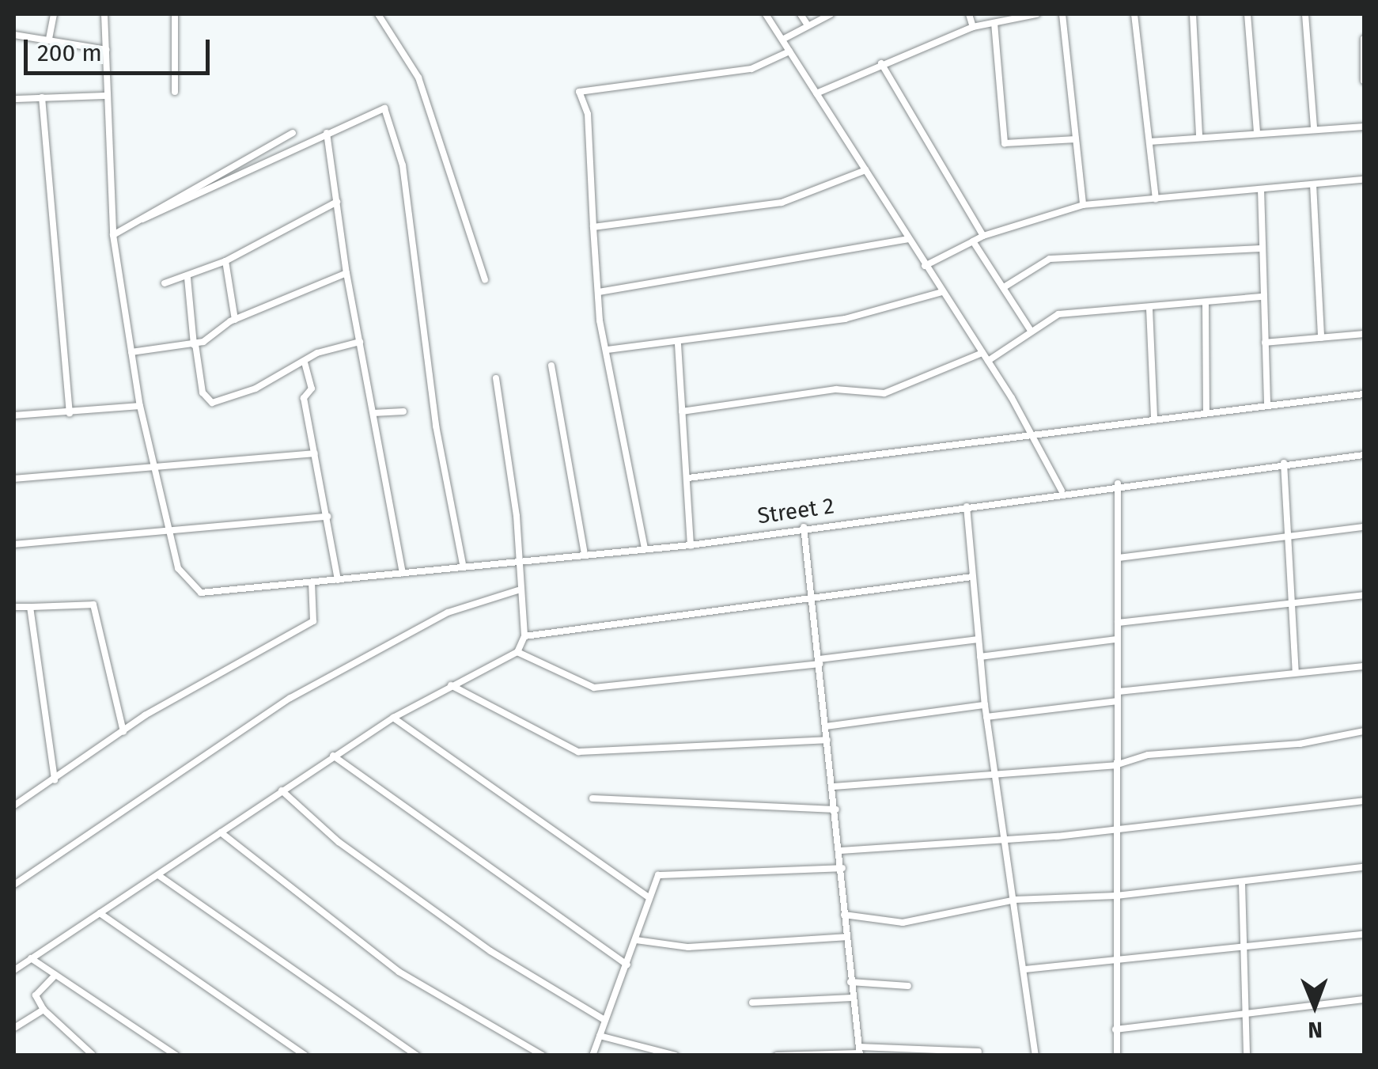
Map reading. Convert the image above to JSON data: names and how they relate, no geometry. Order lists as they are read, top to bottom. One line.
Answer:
{"streets":{"street":["Street 2"]},"scale_bar":"200 m","north":"bottom"}
